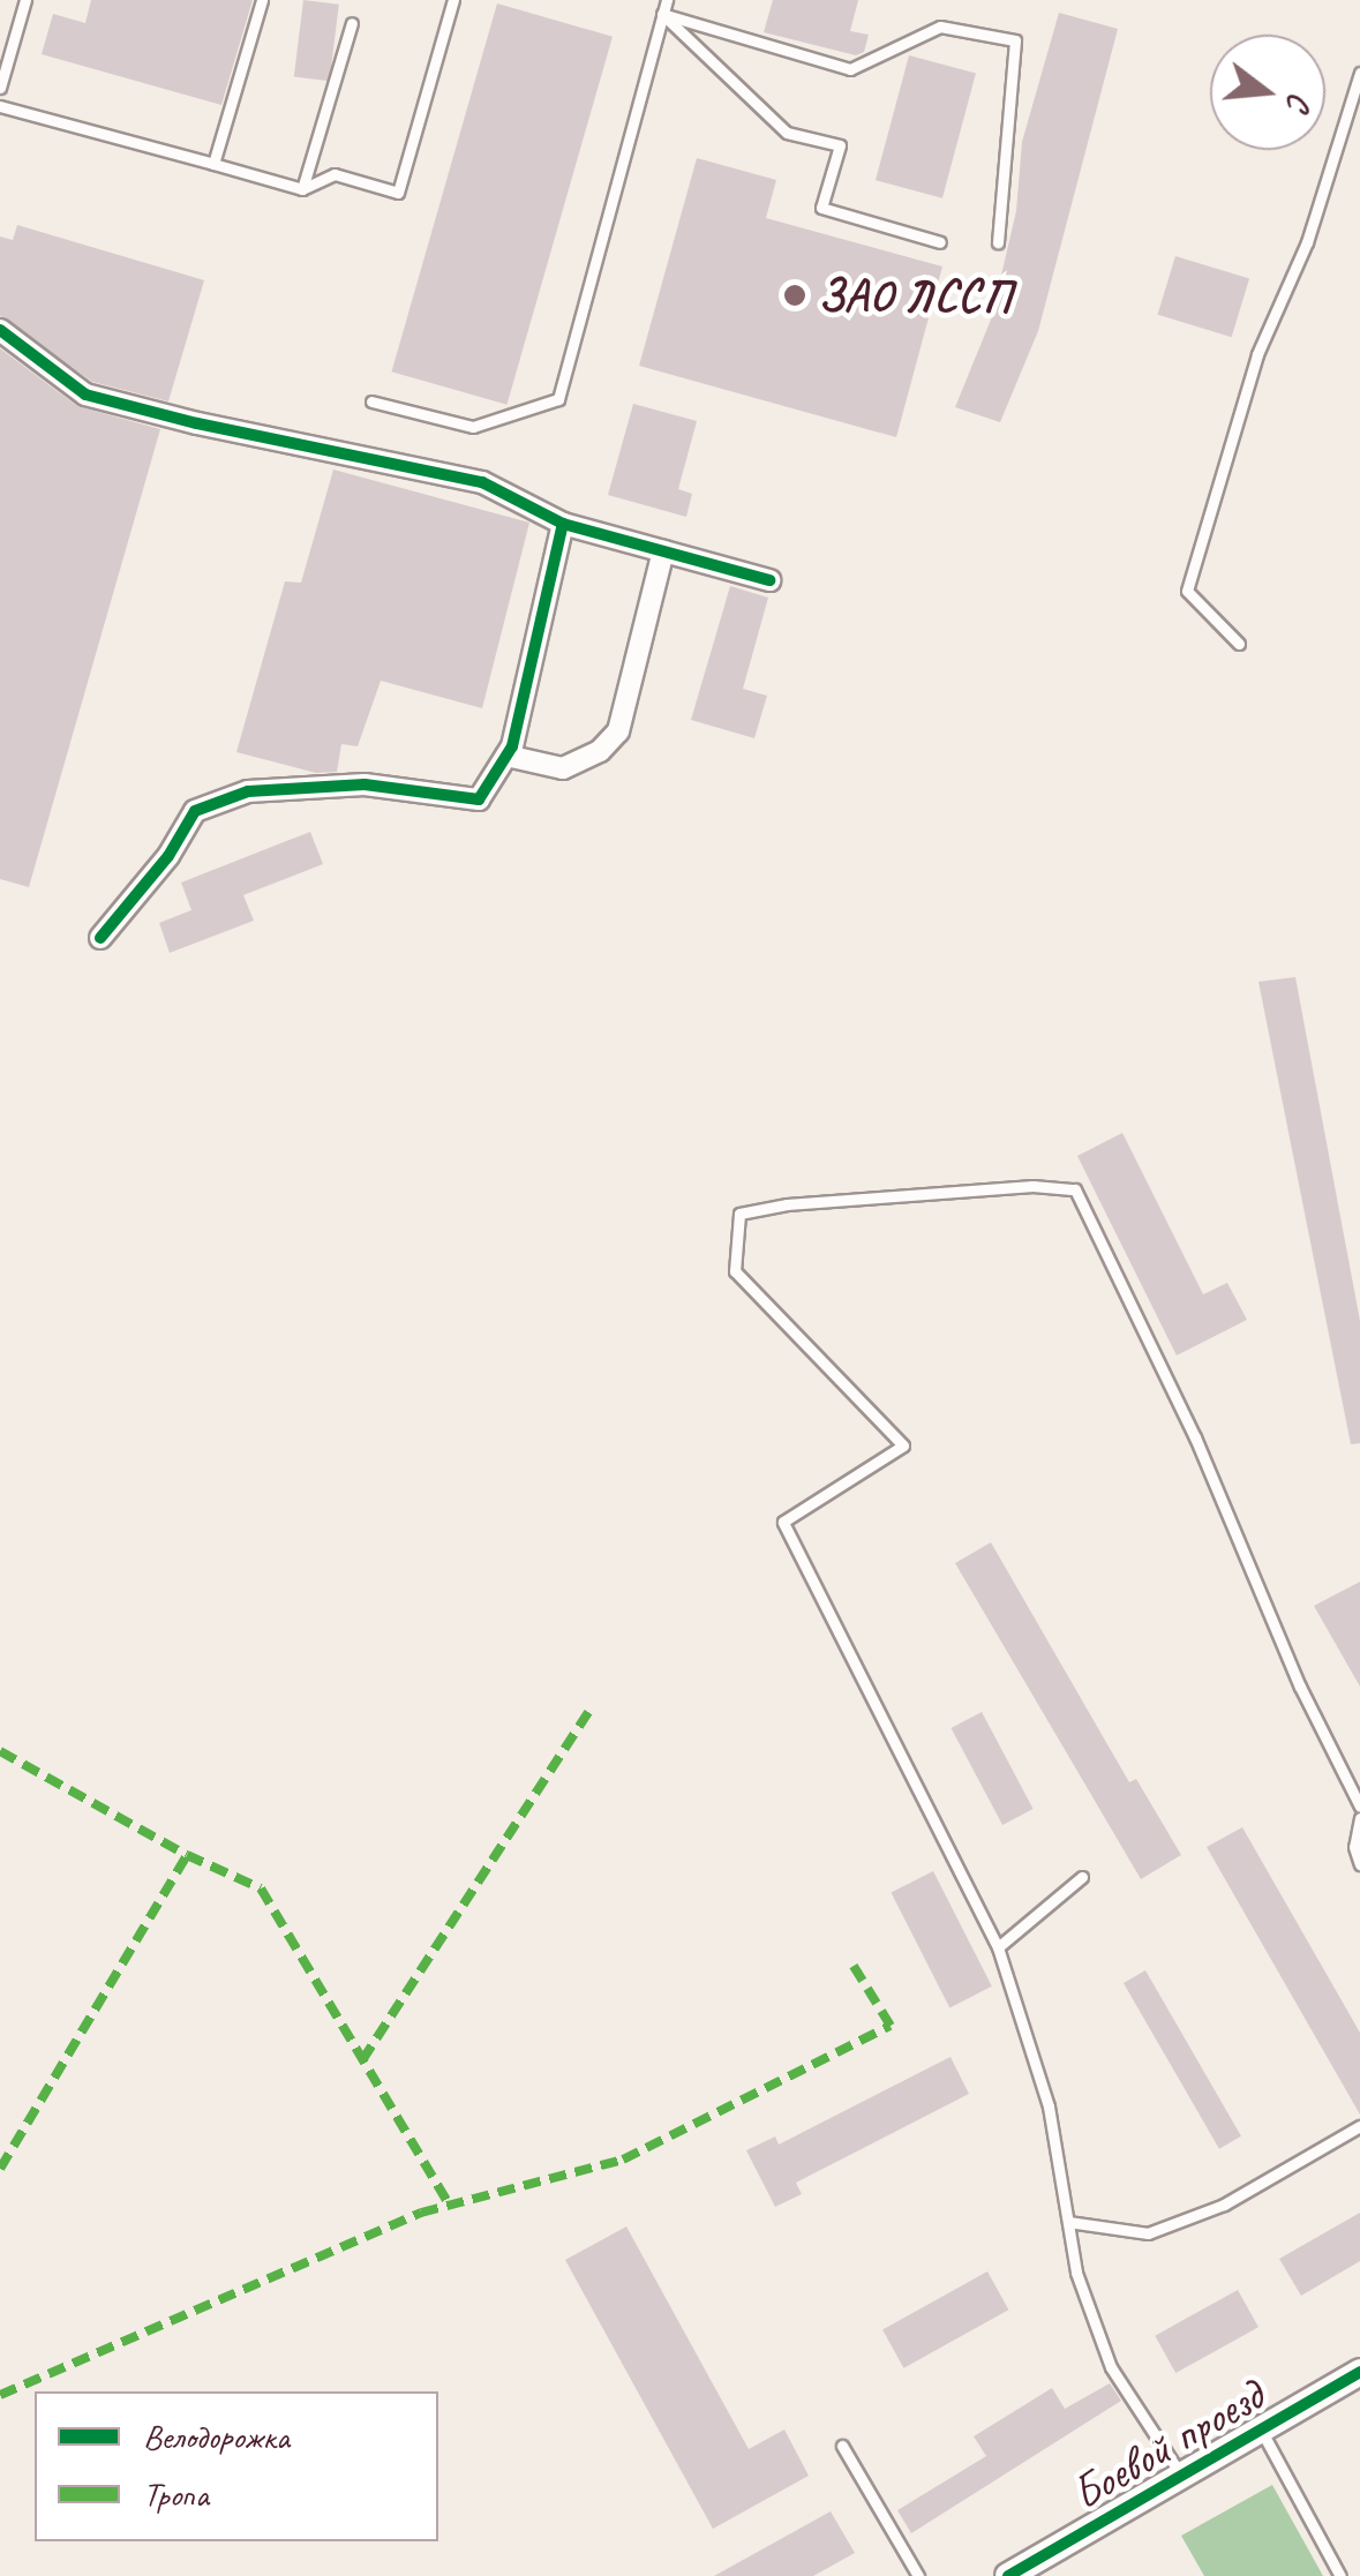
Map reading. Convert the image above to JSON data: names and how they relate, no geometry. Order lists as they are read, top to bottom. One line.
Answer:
{"streets":{"street":["Боевой проезд"]},"places":["ЗАО ЛССП"],"legend":["Велодорожка","Тропа"],"north":"right"}
